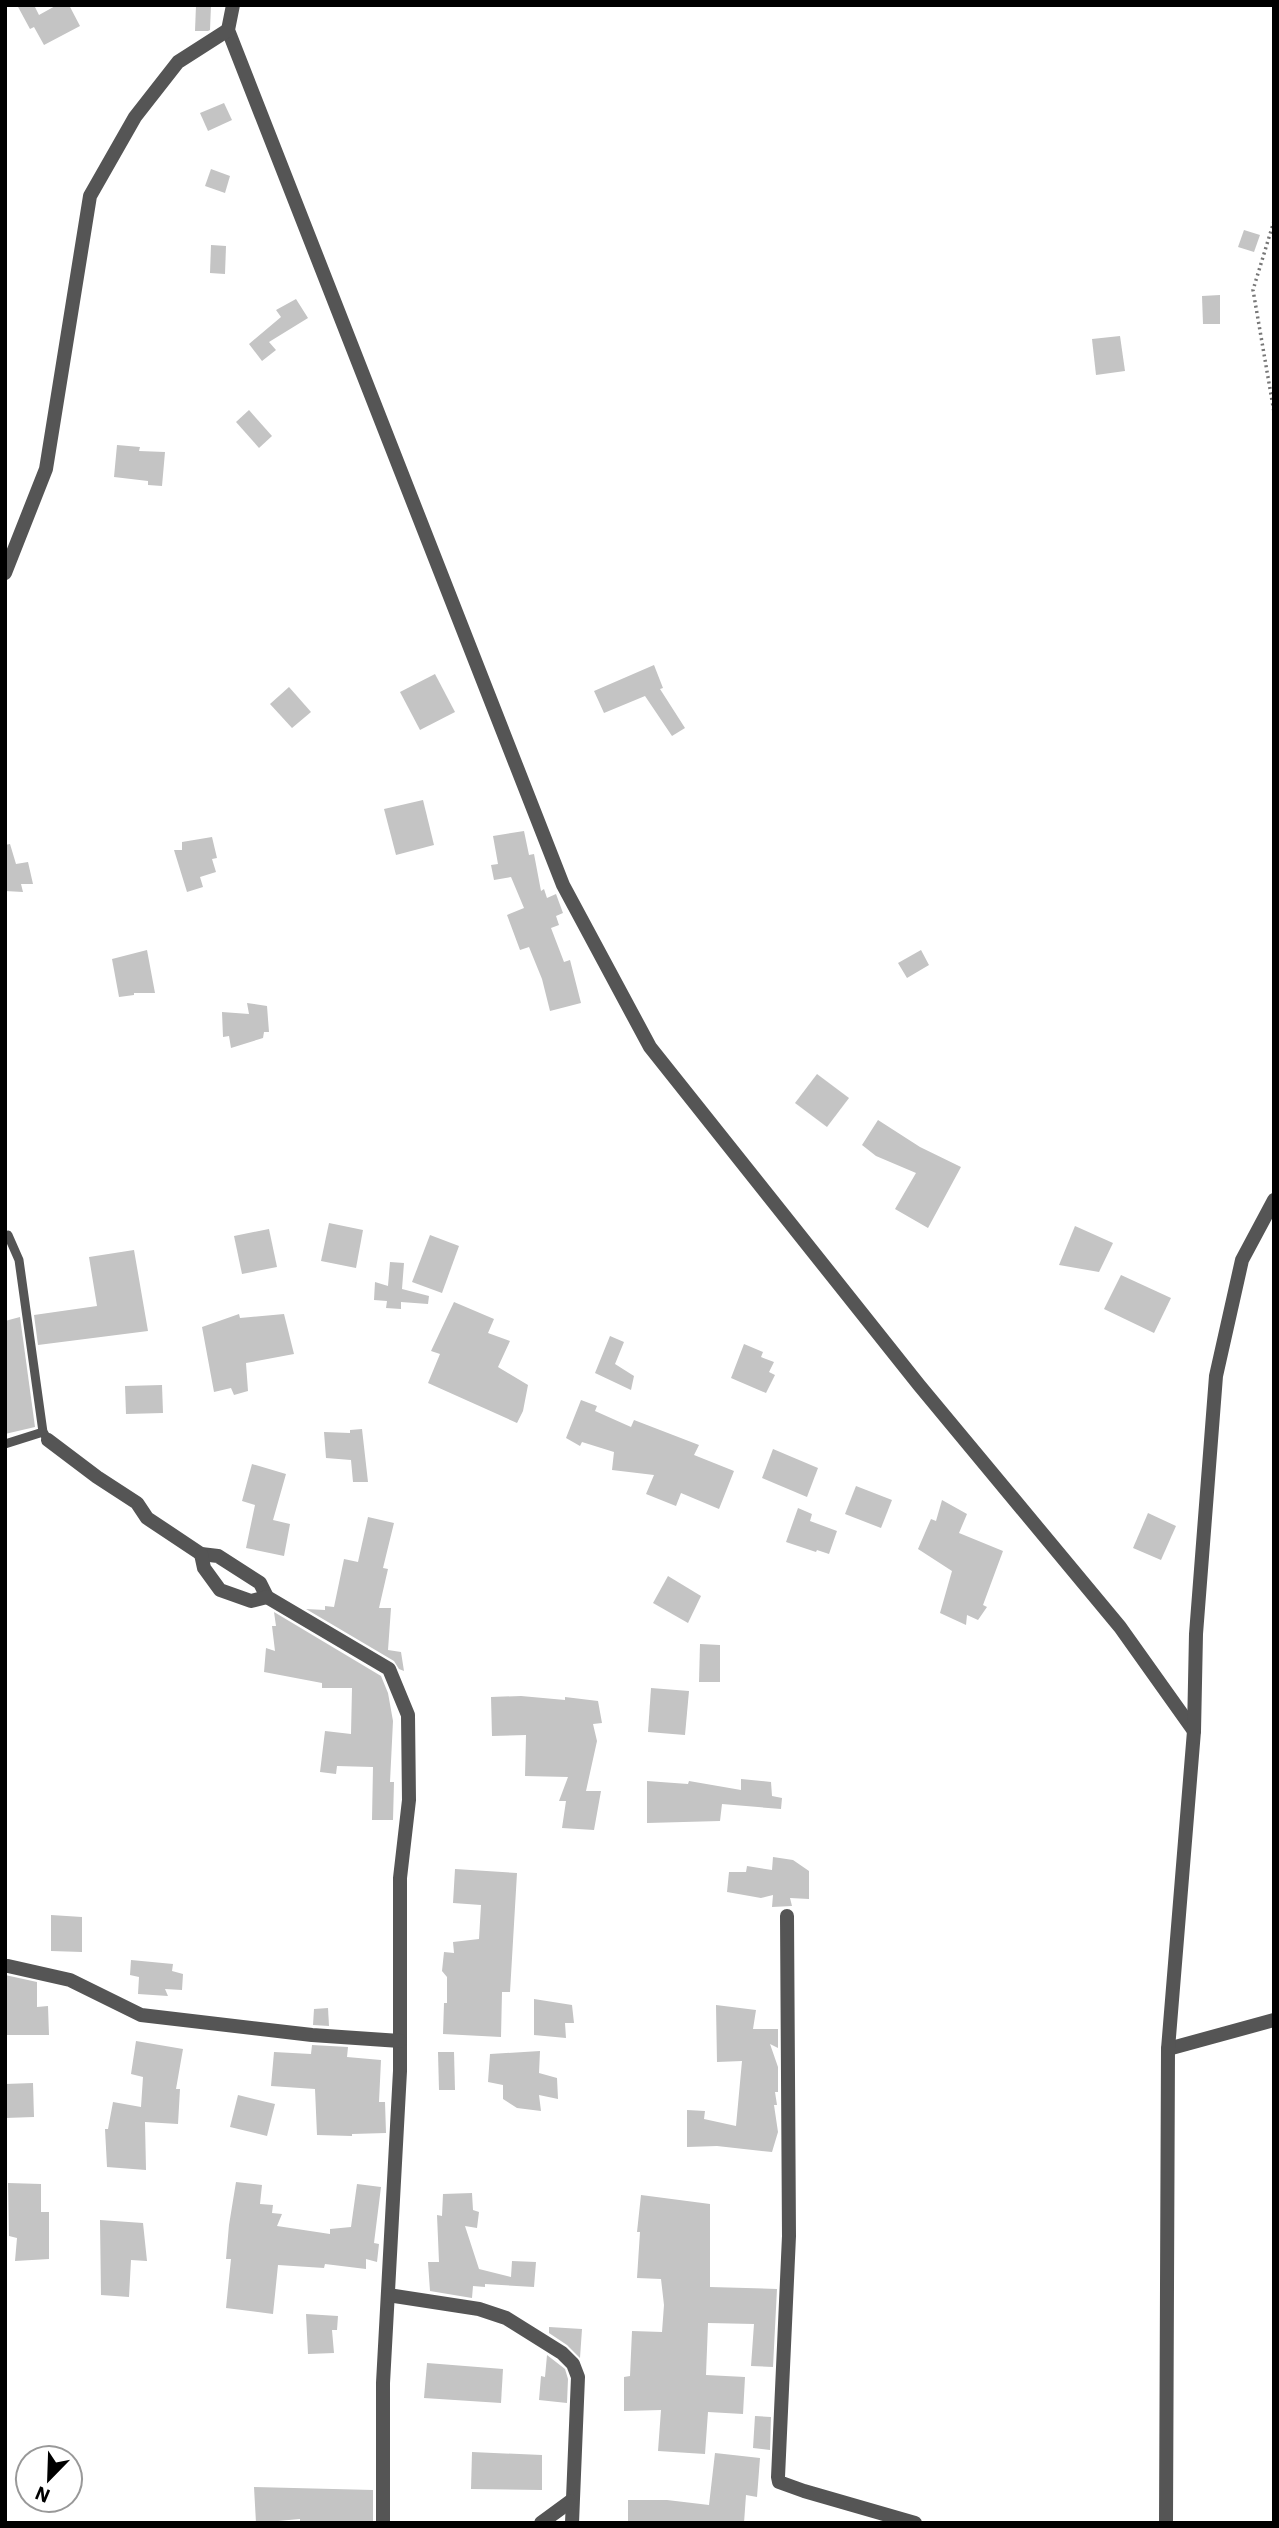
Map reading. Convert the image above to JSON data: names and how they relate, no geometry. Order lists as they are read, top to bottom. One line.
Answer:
{"north":"bottom left"}
